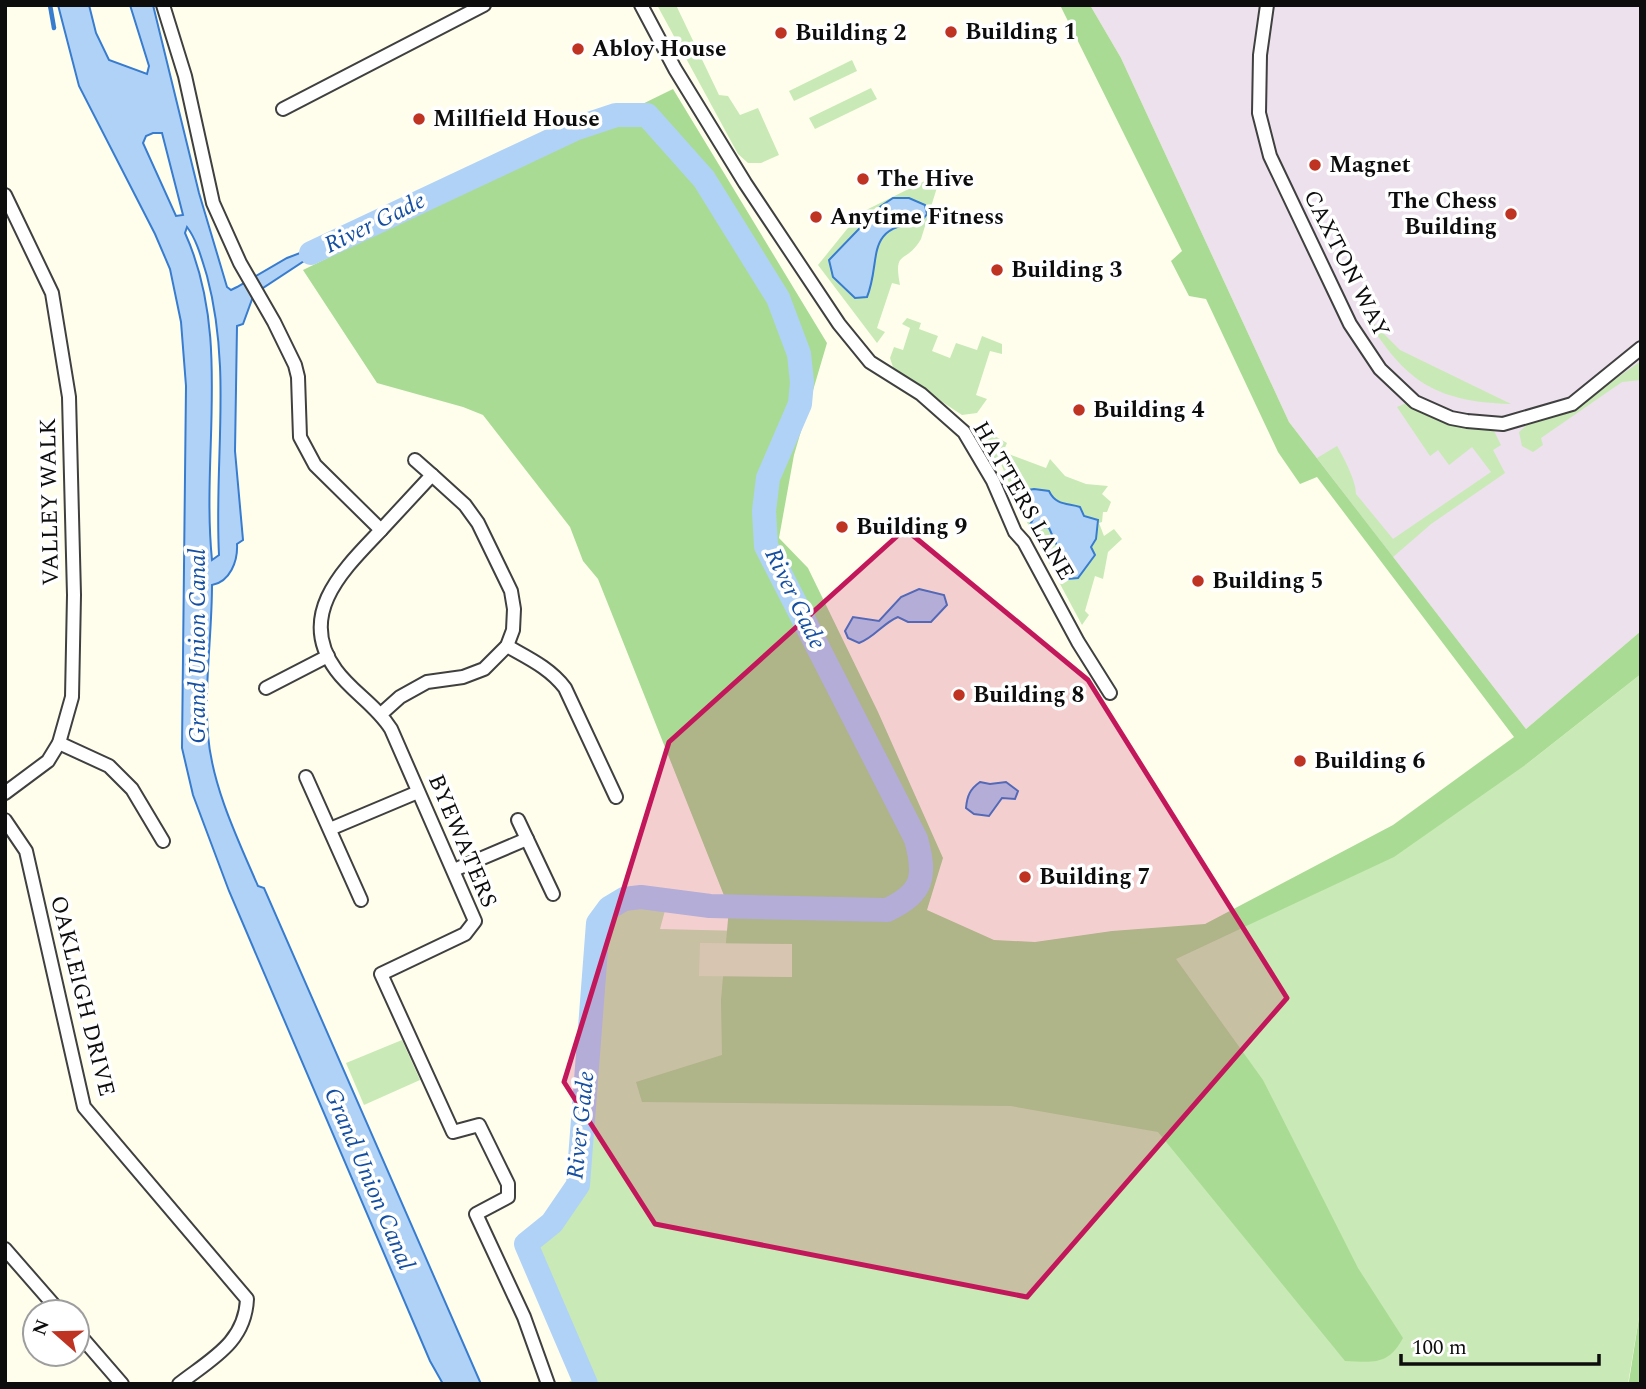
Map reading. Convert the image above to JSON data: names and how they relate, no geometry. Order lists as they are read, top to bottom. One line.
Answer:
{"streets":{"street":["CAXTON WAY","HATTERS LANE","VALLEY WALK","BYEWATERS","OAKLEIGH DRIVE"]},"water":["River Gade","Grand Union Canal"],"places":["Building 1","Building 2","Abloy House","Millfield House","Magnet","The Hive","The Chess Building","Anytime Fitness","Building 3","Building 4","Building 9","Building 5","Building 8","Building 6","Building 7"],"scale_bar":"100 m","north":"left"}
